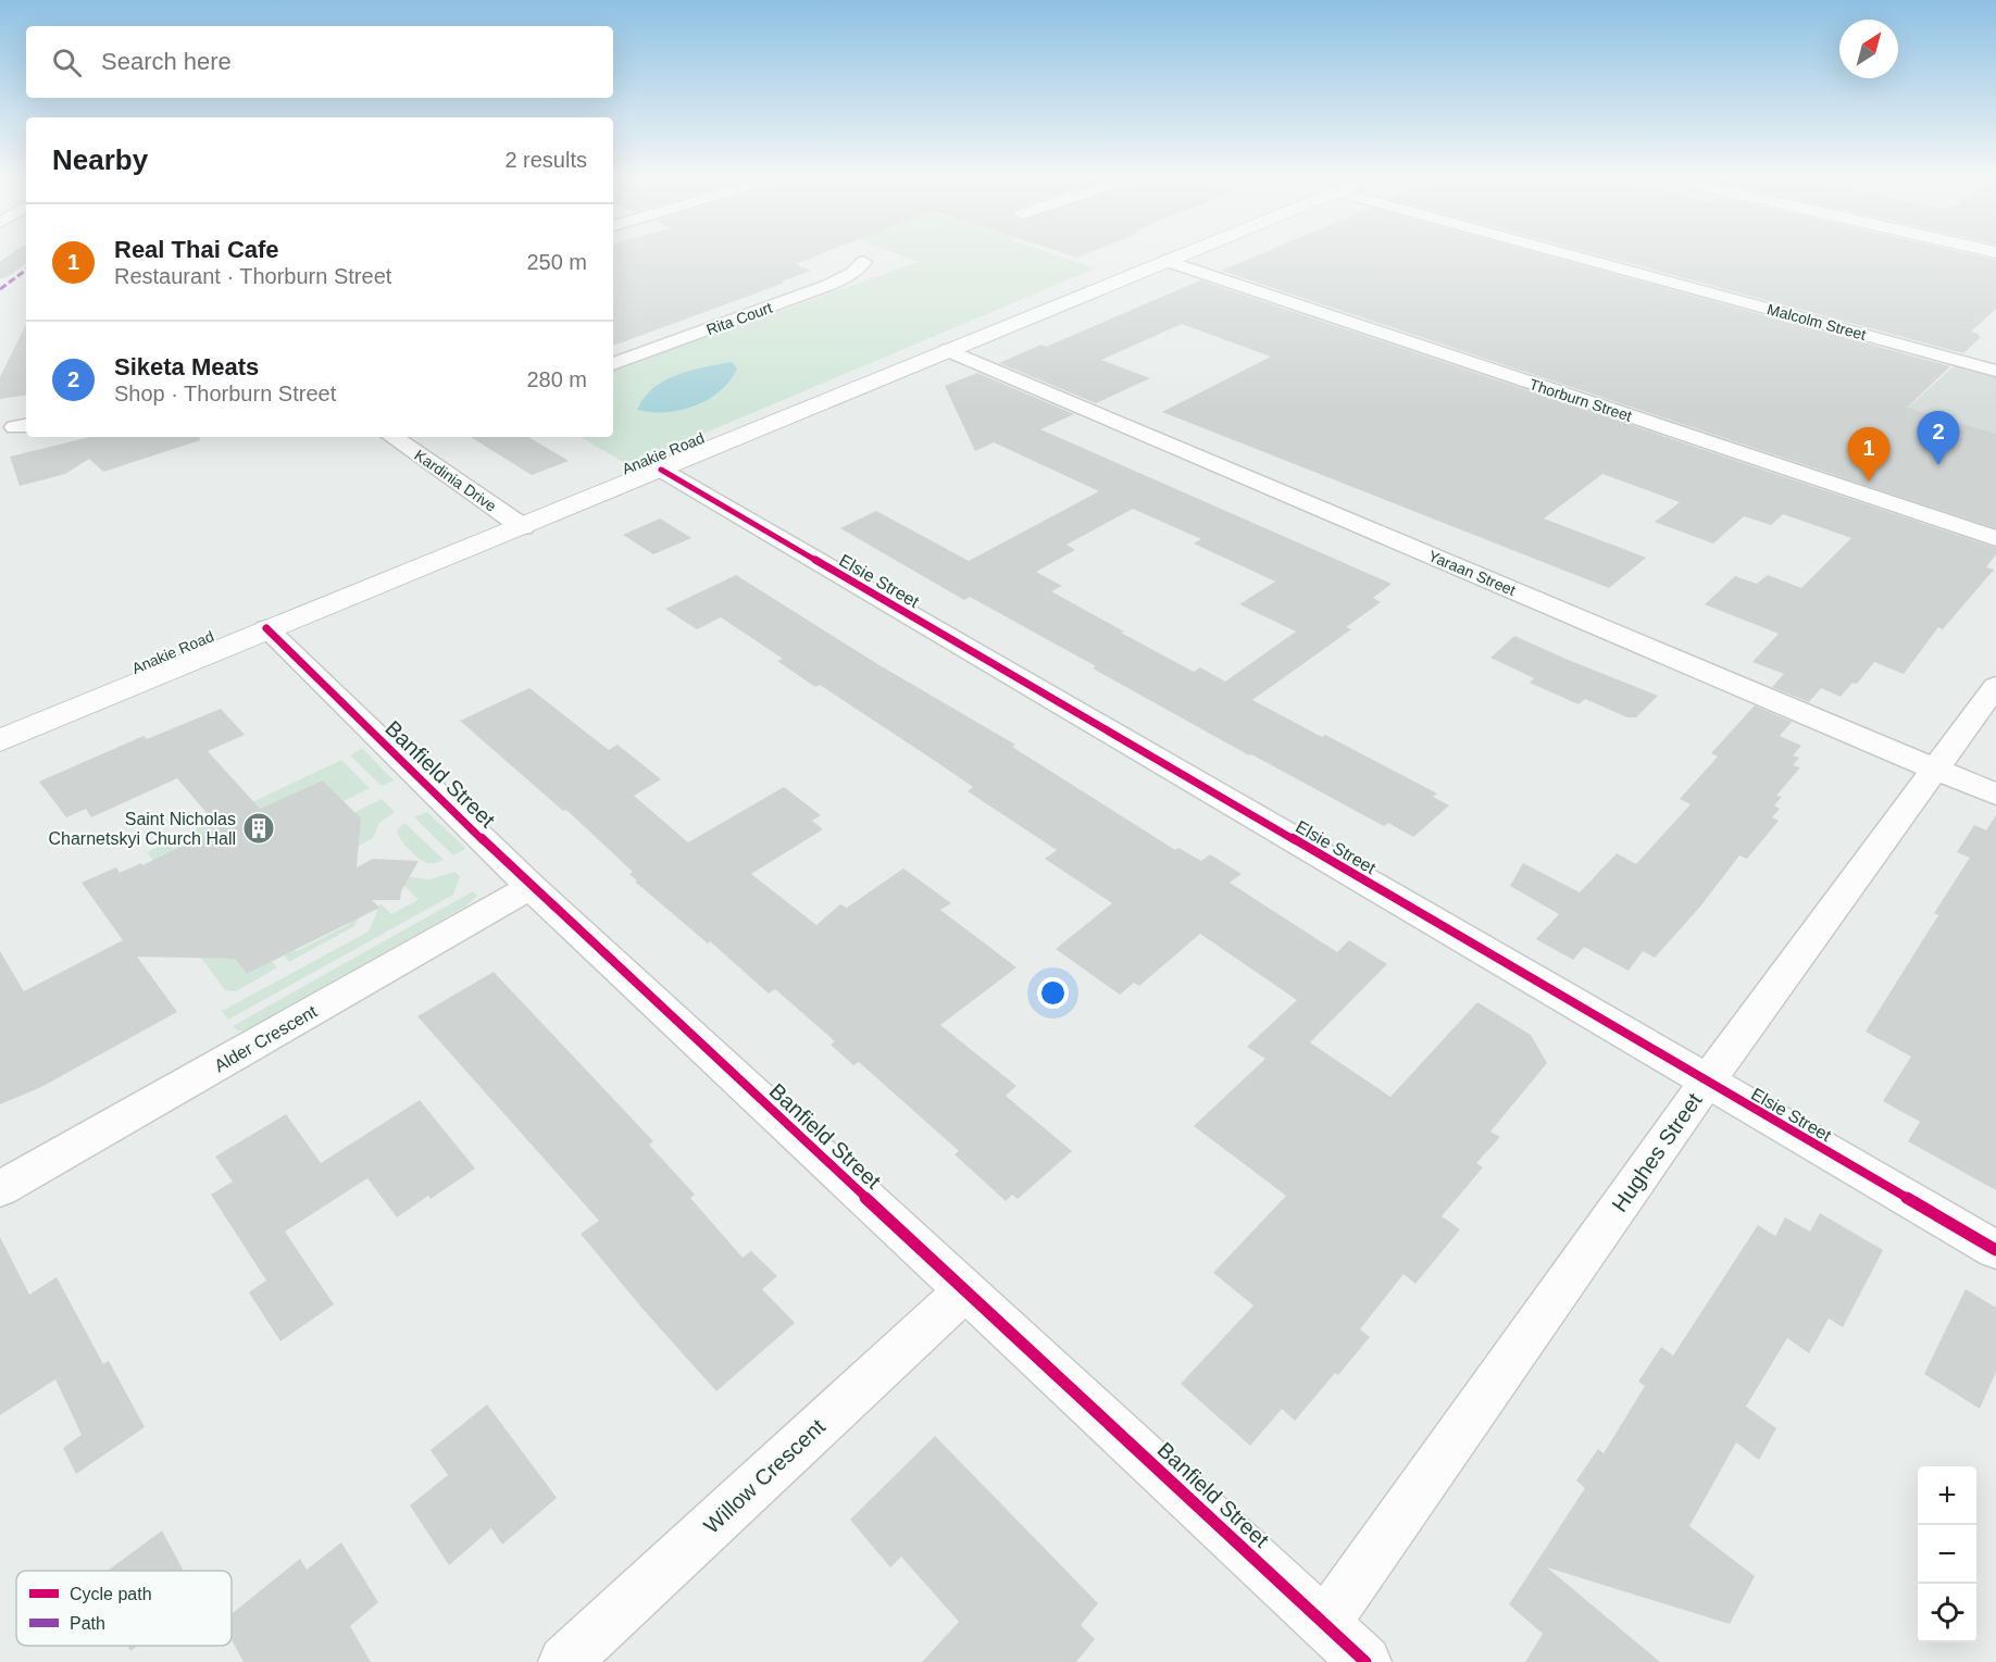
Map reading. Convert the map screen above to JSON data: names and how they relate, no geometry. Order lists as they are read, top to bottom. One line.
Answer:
{"streets":{"main road":["Anakie Road"],"street":["Rita Court","Malcolm Street","Thorburn Street","Kardinia Drive","Yaraan Street","Elsie Street","Banfield Street","Alder Crescent","Hughes Street","Willow Crescent"]},"crossings":[["Thorburn Street","Anakie Road"],["Anakie Road","Kardinia Drive"],["Anakie Road","Yaraan Street"],["Anakie Road","Elsie Street"],["Anakie Road","Banfield Street"],["Yaraan Street","Hughes Street"],["Elsie Street","Hughes Street"],["Banfield Street","Alder Crescent"],["Banfield Street","Hughes Street"],["Banfield Street","Willow Crescent"]],"places":{"building":["Saint Nicholas Charnetskyi Church Hall"]},"legend":["Cycle path","Path"],"north":"top right","page":{"search":"Search here","heading":["Nearby","2 results"],"list":[{"mark":"1","name":"Real Thai Cafe","note":"Restaurant · Thorburn Street","value":"250 m"},{"mark":"2","name":"Siketa Meats","note":"Shop · Thorburn Street","value":"280 m"}],"pins":["2","1"],"map_buttons":["+","−"]}}
